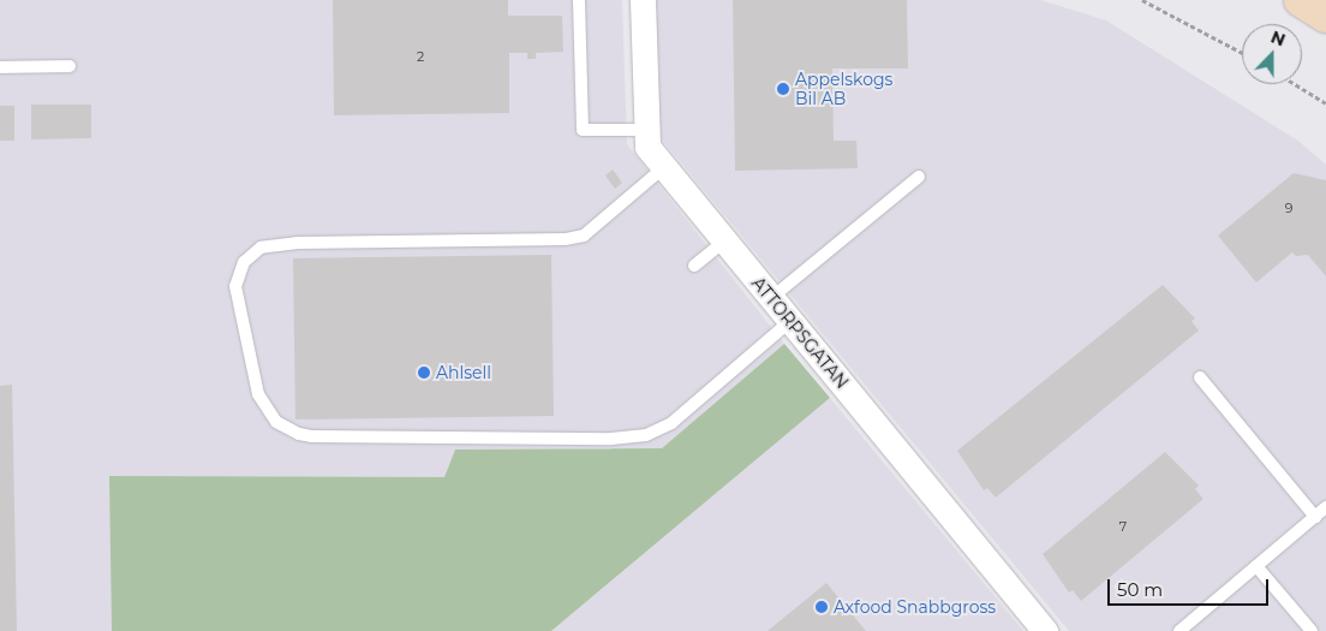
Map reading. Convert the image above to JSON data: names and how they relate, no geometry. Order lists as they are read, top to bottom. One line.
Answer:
{"streets":{"street":["ATTORPSGATAN"]},"places":["Appelskogs Bil AB","Ahlsell","Axfood Snabbgross"],"house_numbers":["2","9","7"],"scale_bar":"50 m","north":"top"}
